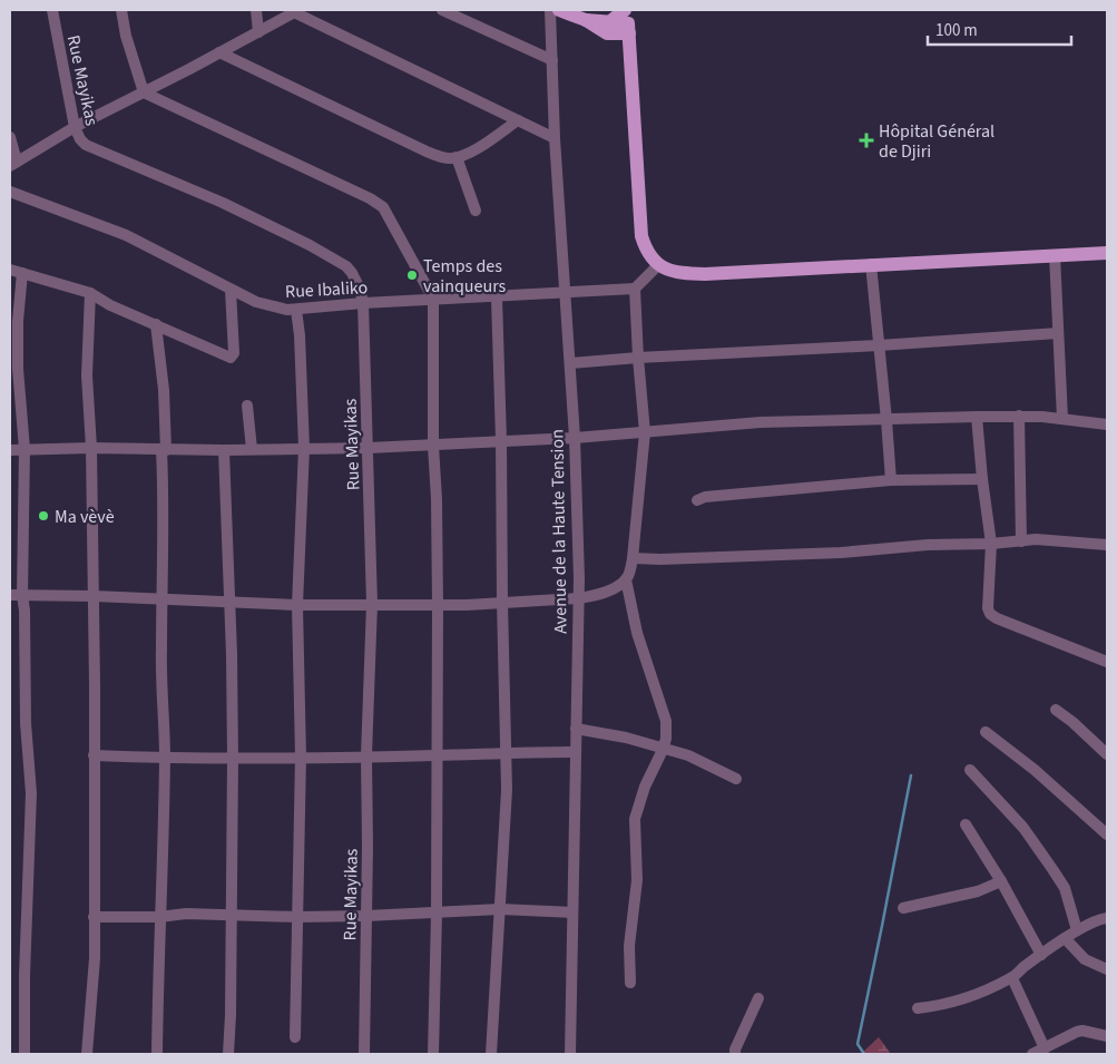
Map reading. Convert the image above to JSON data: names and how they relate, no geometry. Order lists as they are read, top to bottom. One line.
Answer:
{"streets":{"street":["Rue Mayikas","Rue Ibaliko","Avenue de la Haute Tension"]},"crossings":[["Rue Mayikas","Rue Ibaliko"],["Rue Ibaliko","Avenue de la Haute Tension"]],"places":{"health":["Hôpital Général de Djiri"],"other":["Temps des vainqueurs","Ma vèvè"]},"scale_bar":"100 m"}
